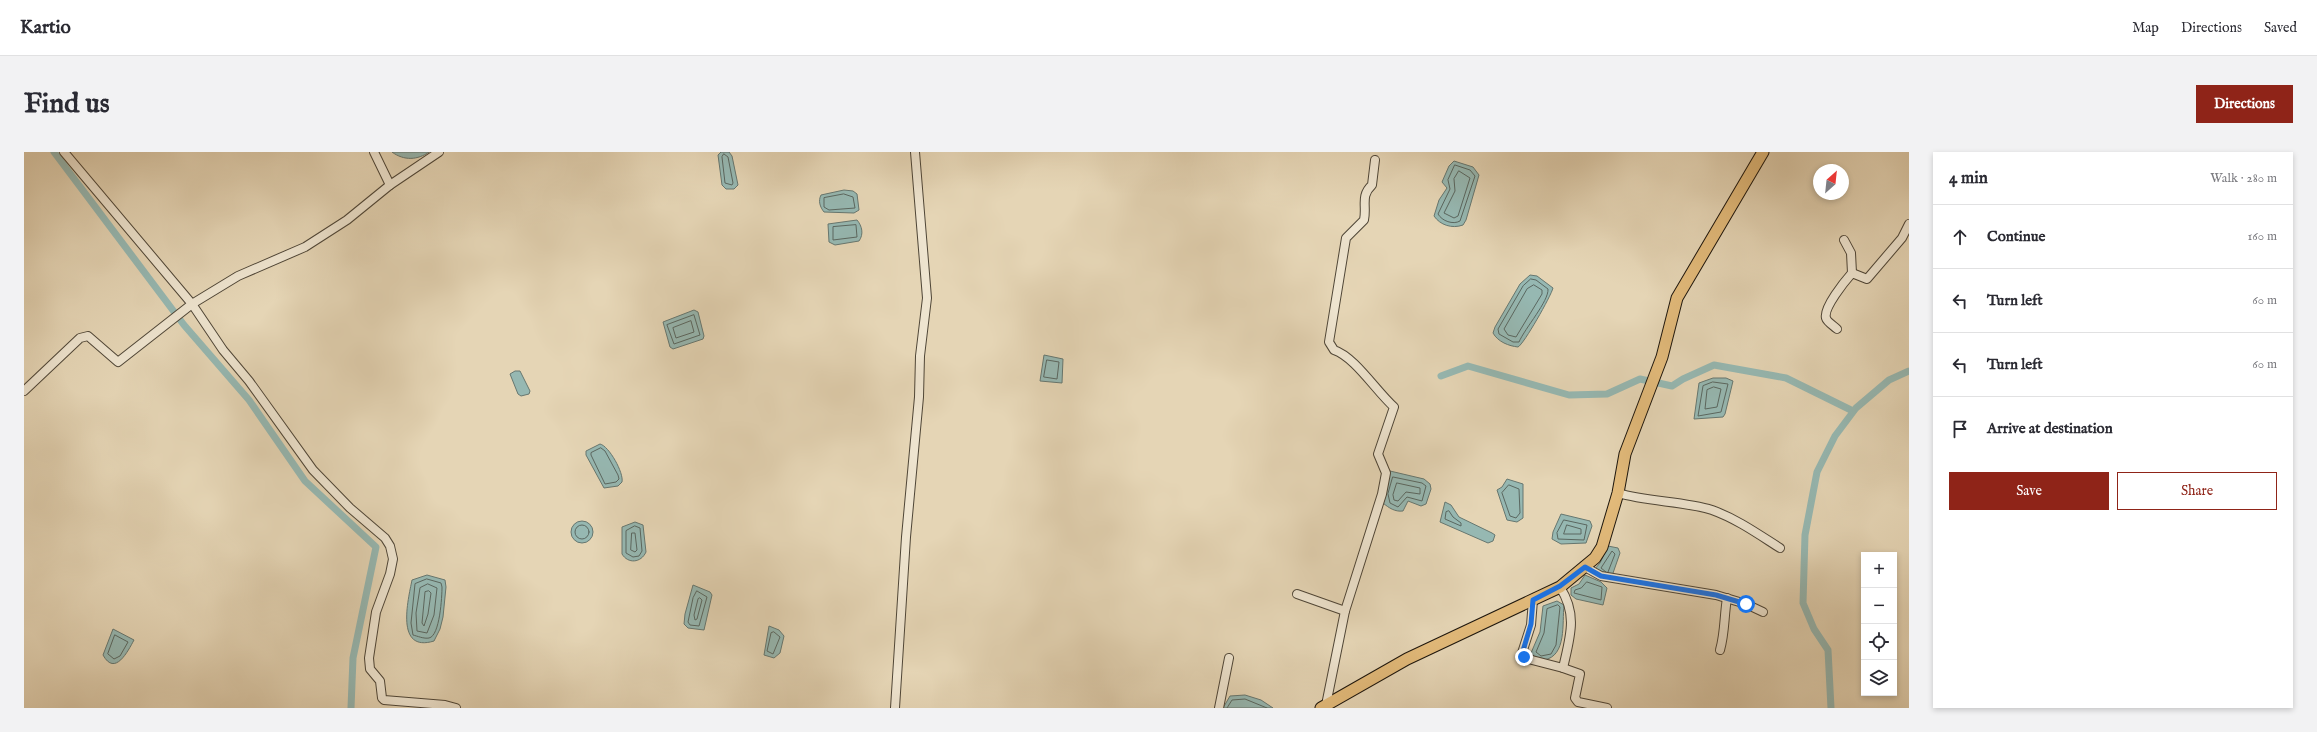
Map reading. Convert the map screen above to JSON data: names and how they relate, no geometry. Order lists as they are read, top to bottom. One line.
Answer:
{"north":"top right","page":{"header":"Kartio","nav":["Map","Directions","Saved"],"buttons":["Directions",["Save","Share"]],"title":"Find us","heading":["4 min","Walk · 280 m"],"list":[["Continue","160 m"],["Turn left","60 m"],["Turn left","60 m"],"Arrive at destination"],"map_buttons":["+","−"]}}
